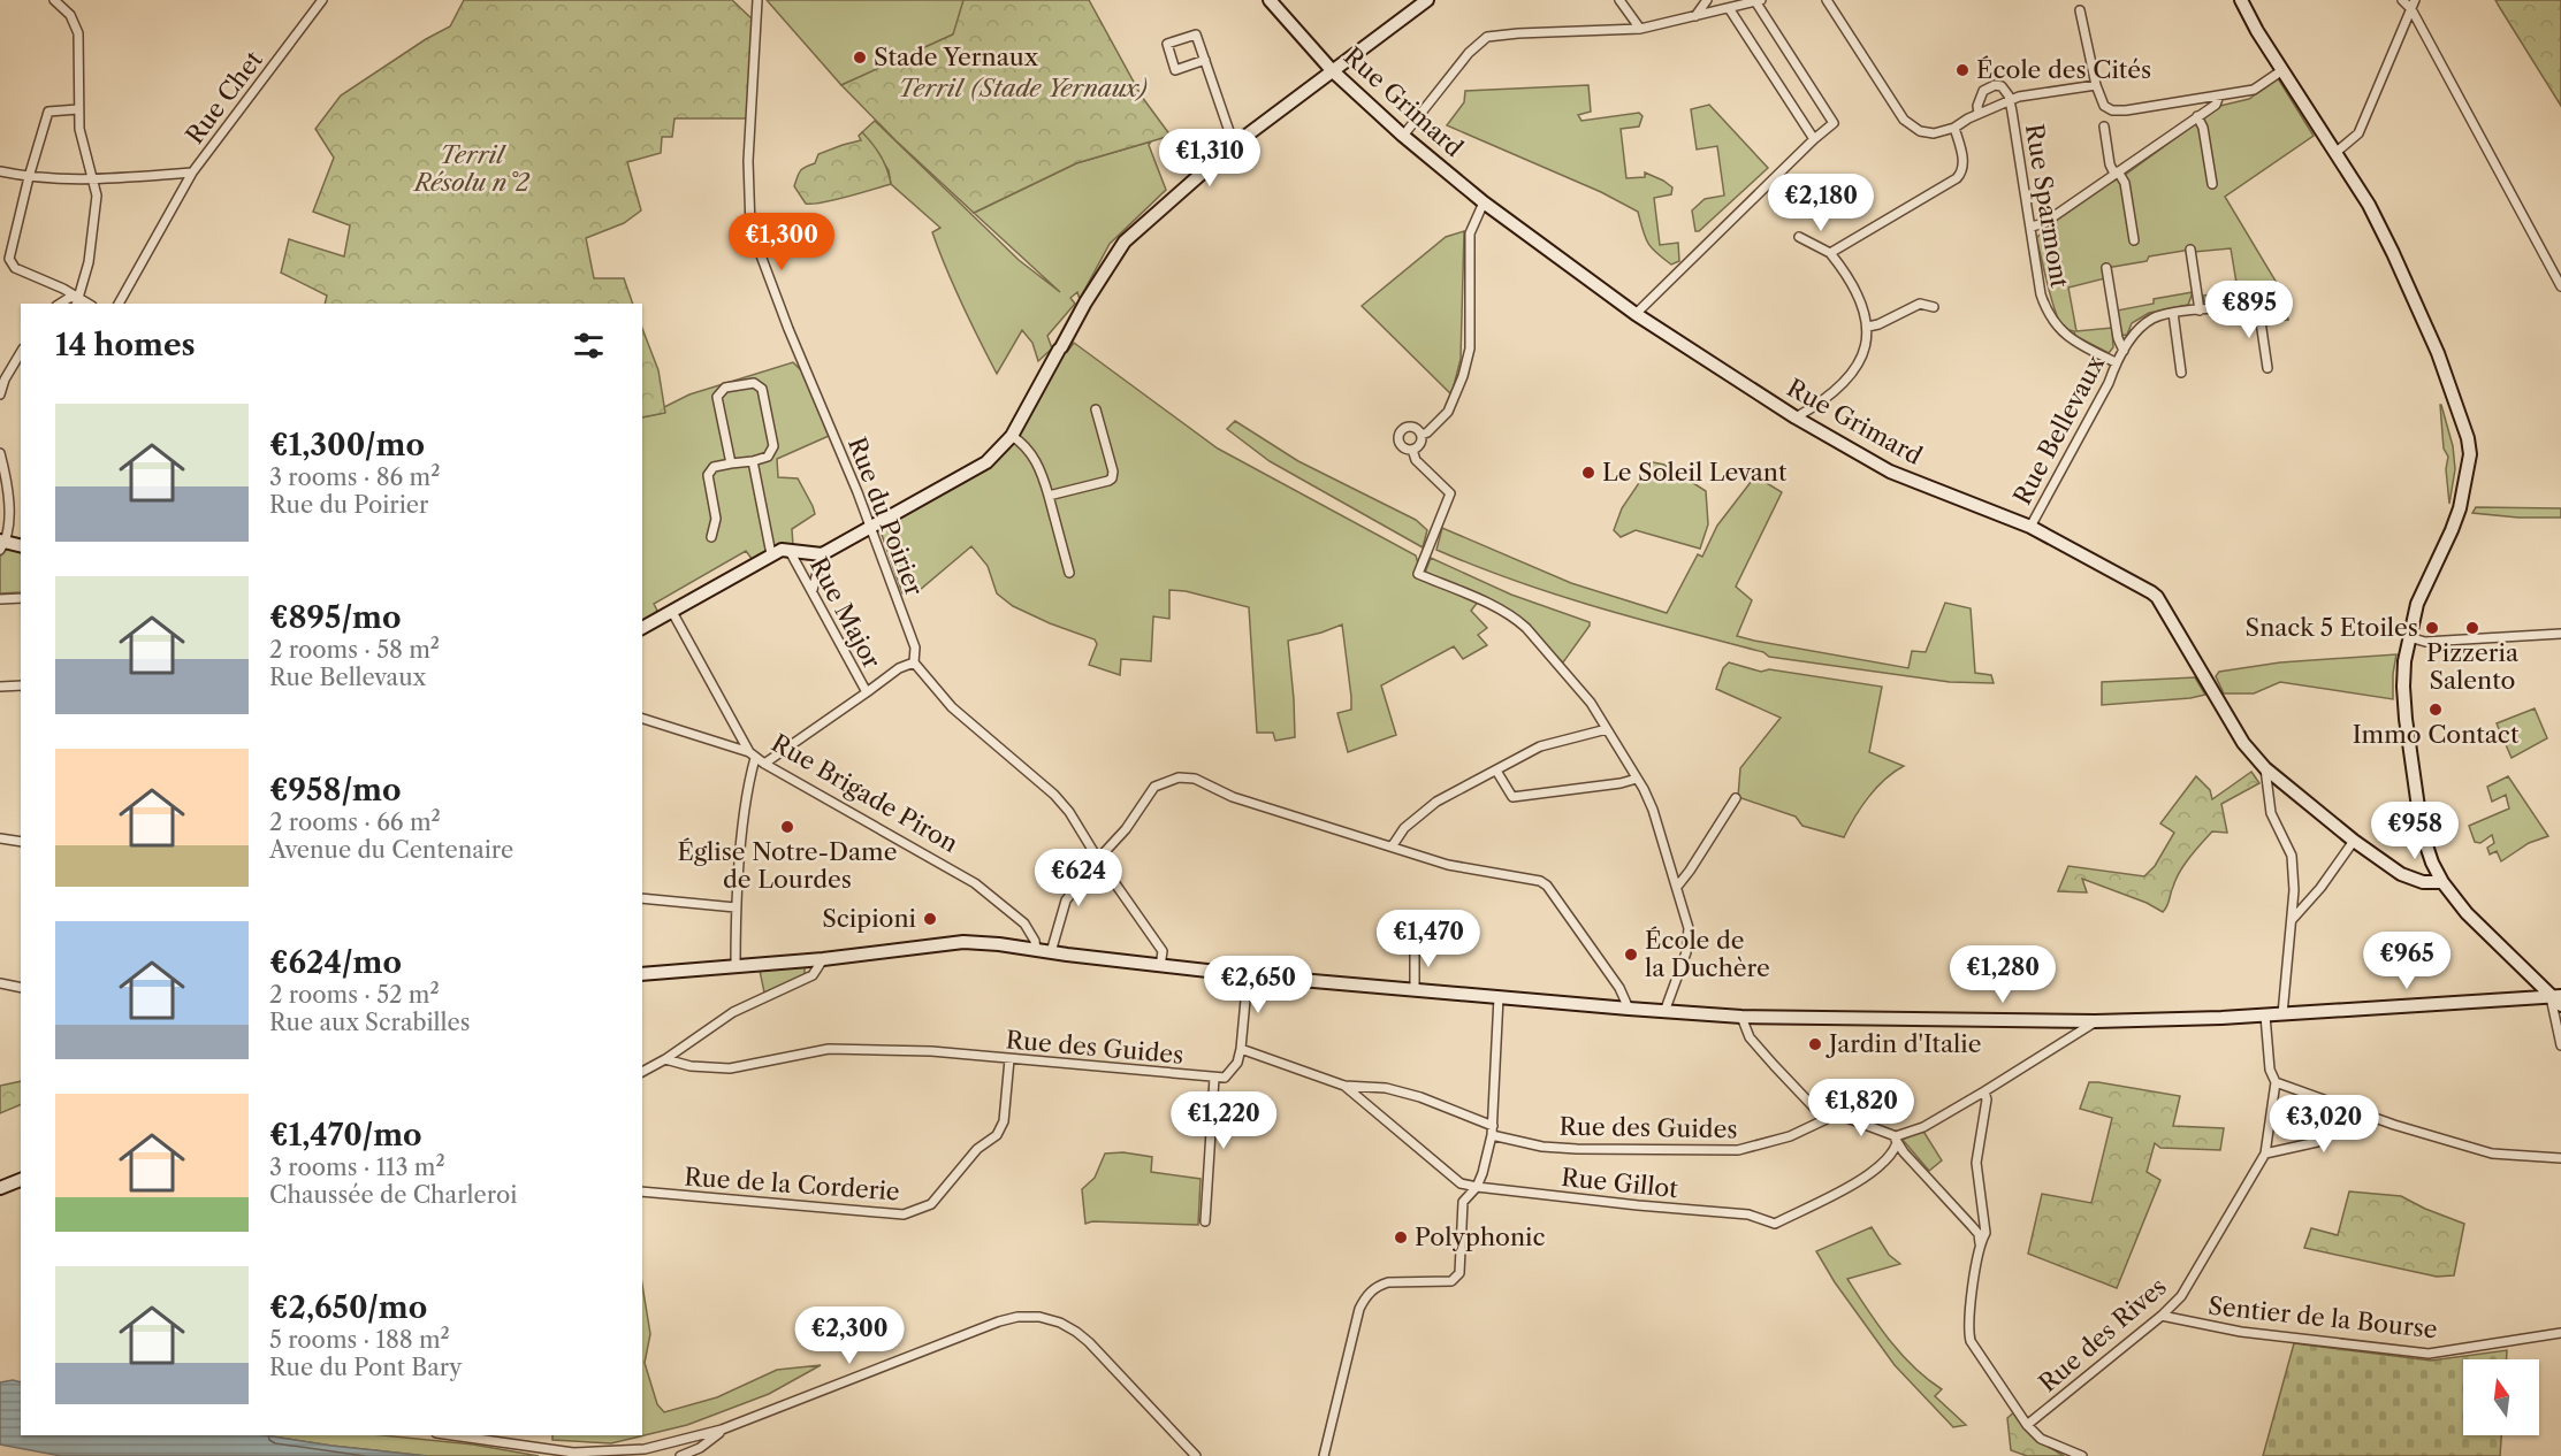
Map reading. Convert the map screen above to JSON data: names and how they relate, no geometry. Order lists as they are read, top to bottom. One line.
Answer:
{"streets":{"main road":["Rue Grimard"],"street":["Rue Chet","Rue Sparmont","Rue Bellevaux","Rue du Poirier","Rue Major","Rue Brigade Piron","Rue des Guides","Rue Gillot","Rue de la Corderie","Sentier de la Bourse","Rue des Rives"]},"crossings":[["Rue Grimard","Rue Bellevaux"],["Rue Sparmont","Rue Bellevaux"],["Rue des Guides","Rue de la Corderie"],["Sentier de la Bourse","Rue des Rives"]],"parks":["Terril (Stade Yernaux)","Terril Résolu n°2"],"places":["Stade Yernaux","École des Cités","Le Soleil Levant","Snack 5 Etoiles","Pizzeria Salento","Immo Contact","Église Notre-Dame de Lourdes","Scipioni","École de la Duchère","Jardin d'Italie","Polyphonic"],"north":"top","page":{"price":["€1,310","€2,180","€1,300","€895","€958","€624","€1,470","€965","€1,280","€2,650","€1,820","€1,220","€3,020","€2,300"],"heading":"14 homes","list":[{"name":"€1,300/mo","note":"3 rooms · 86 m² · Rue du Poirier"},{"name":"€895/mo","note":"2 rooms · 58 m² · Rue Bellevaux"},{"name":"€958/mo","note":"2 rooms · 66 m² · Avenue du Centenaire"},{"name":"€624/mo","note":"2 rooms · 52 m² · Rue aux Scrabilles"},{"name":"€1,470/mo","note":"3 rooms · 113 m² · Chaussée de Charleroi"},{"name":"€2,650/mo","note":"5 rooms · 188 m² · Rue du Pont Bary"}]}}
